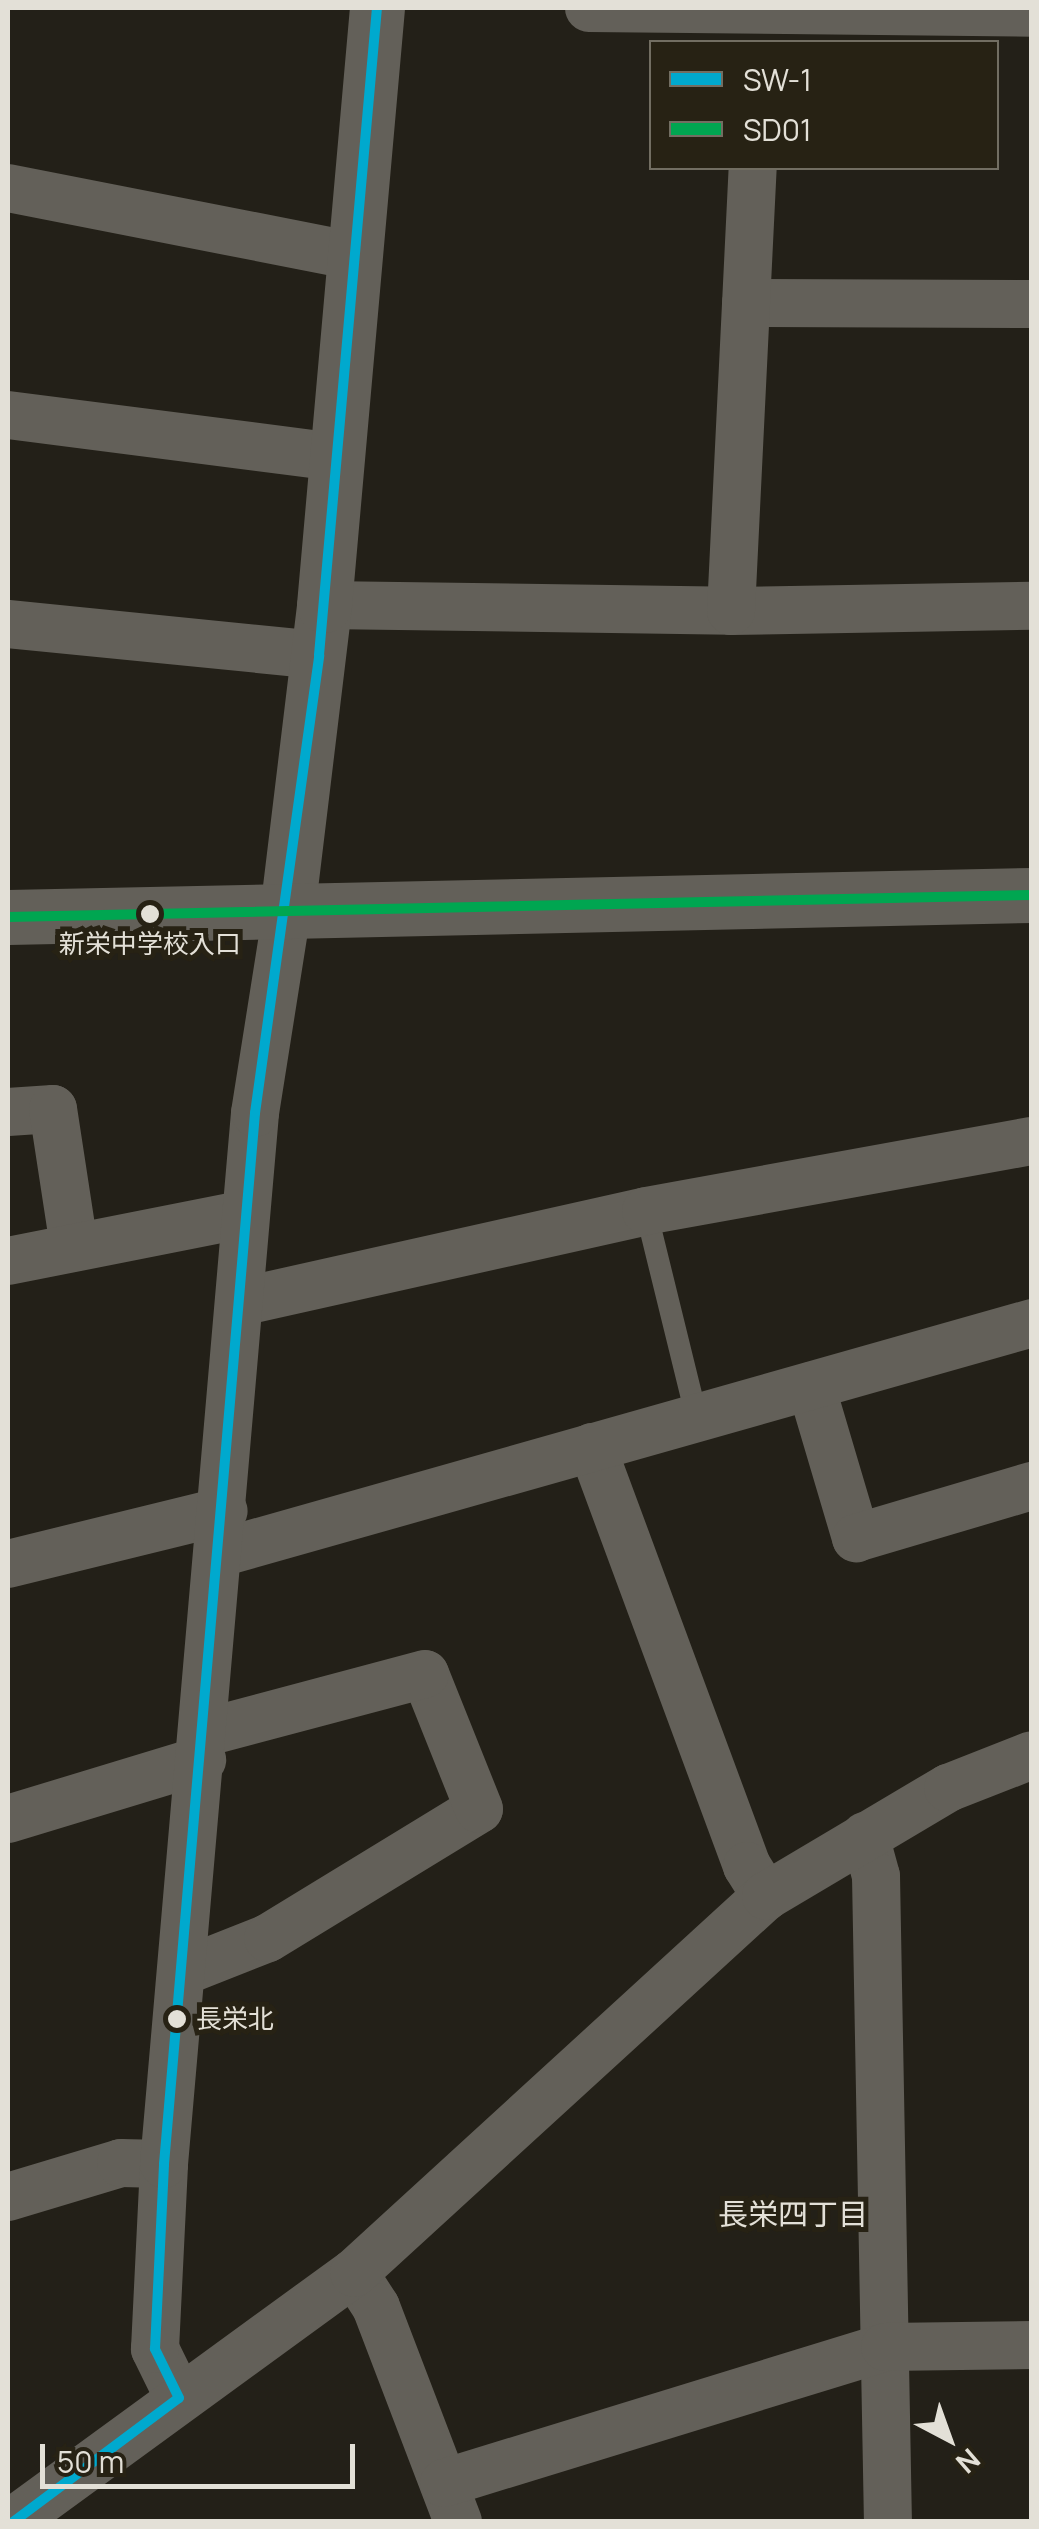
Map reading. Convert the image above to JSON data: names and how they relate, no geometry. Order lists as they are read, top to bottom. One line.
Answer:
{"districts":["長栄四丁目"],"places":["新栄中学校入口","長栄北"],"lines":["transit line SW-1","transit line SD01"],"legend":["SW-1","SD01"],"scale_bar":"50 m","north":"bottom right"}
